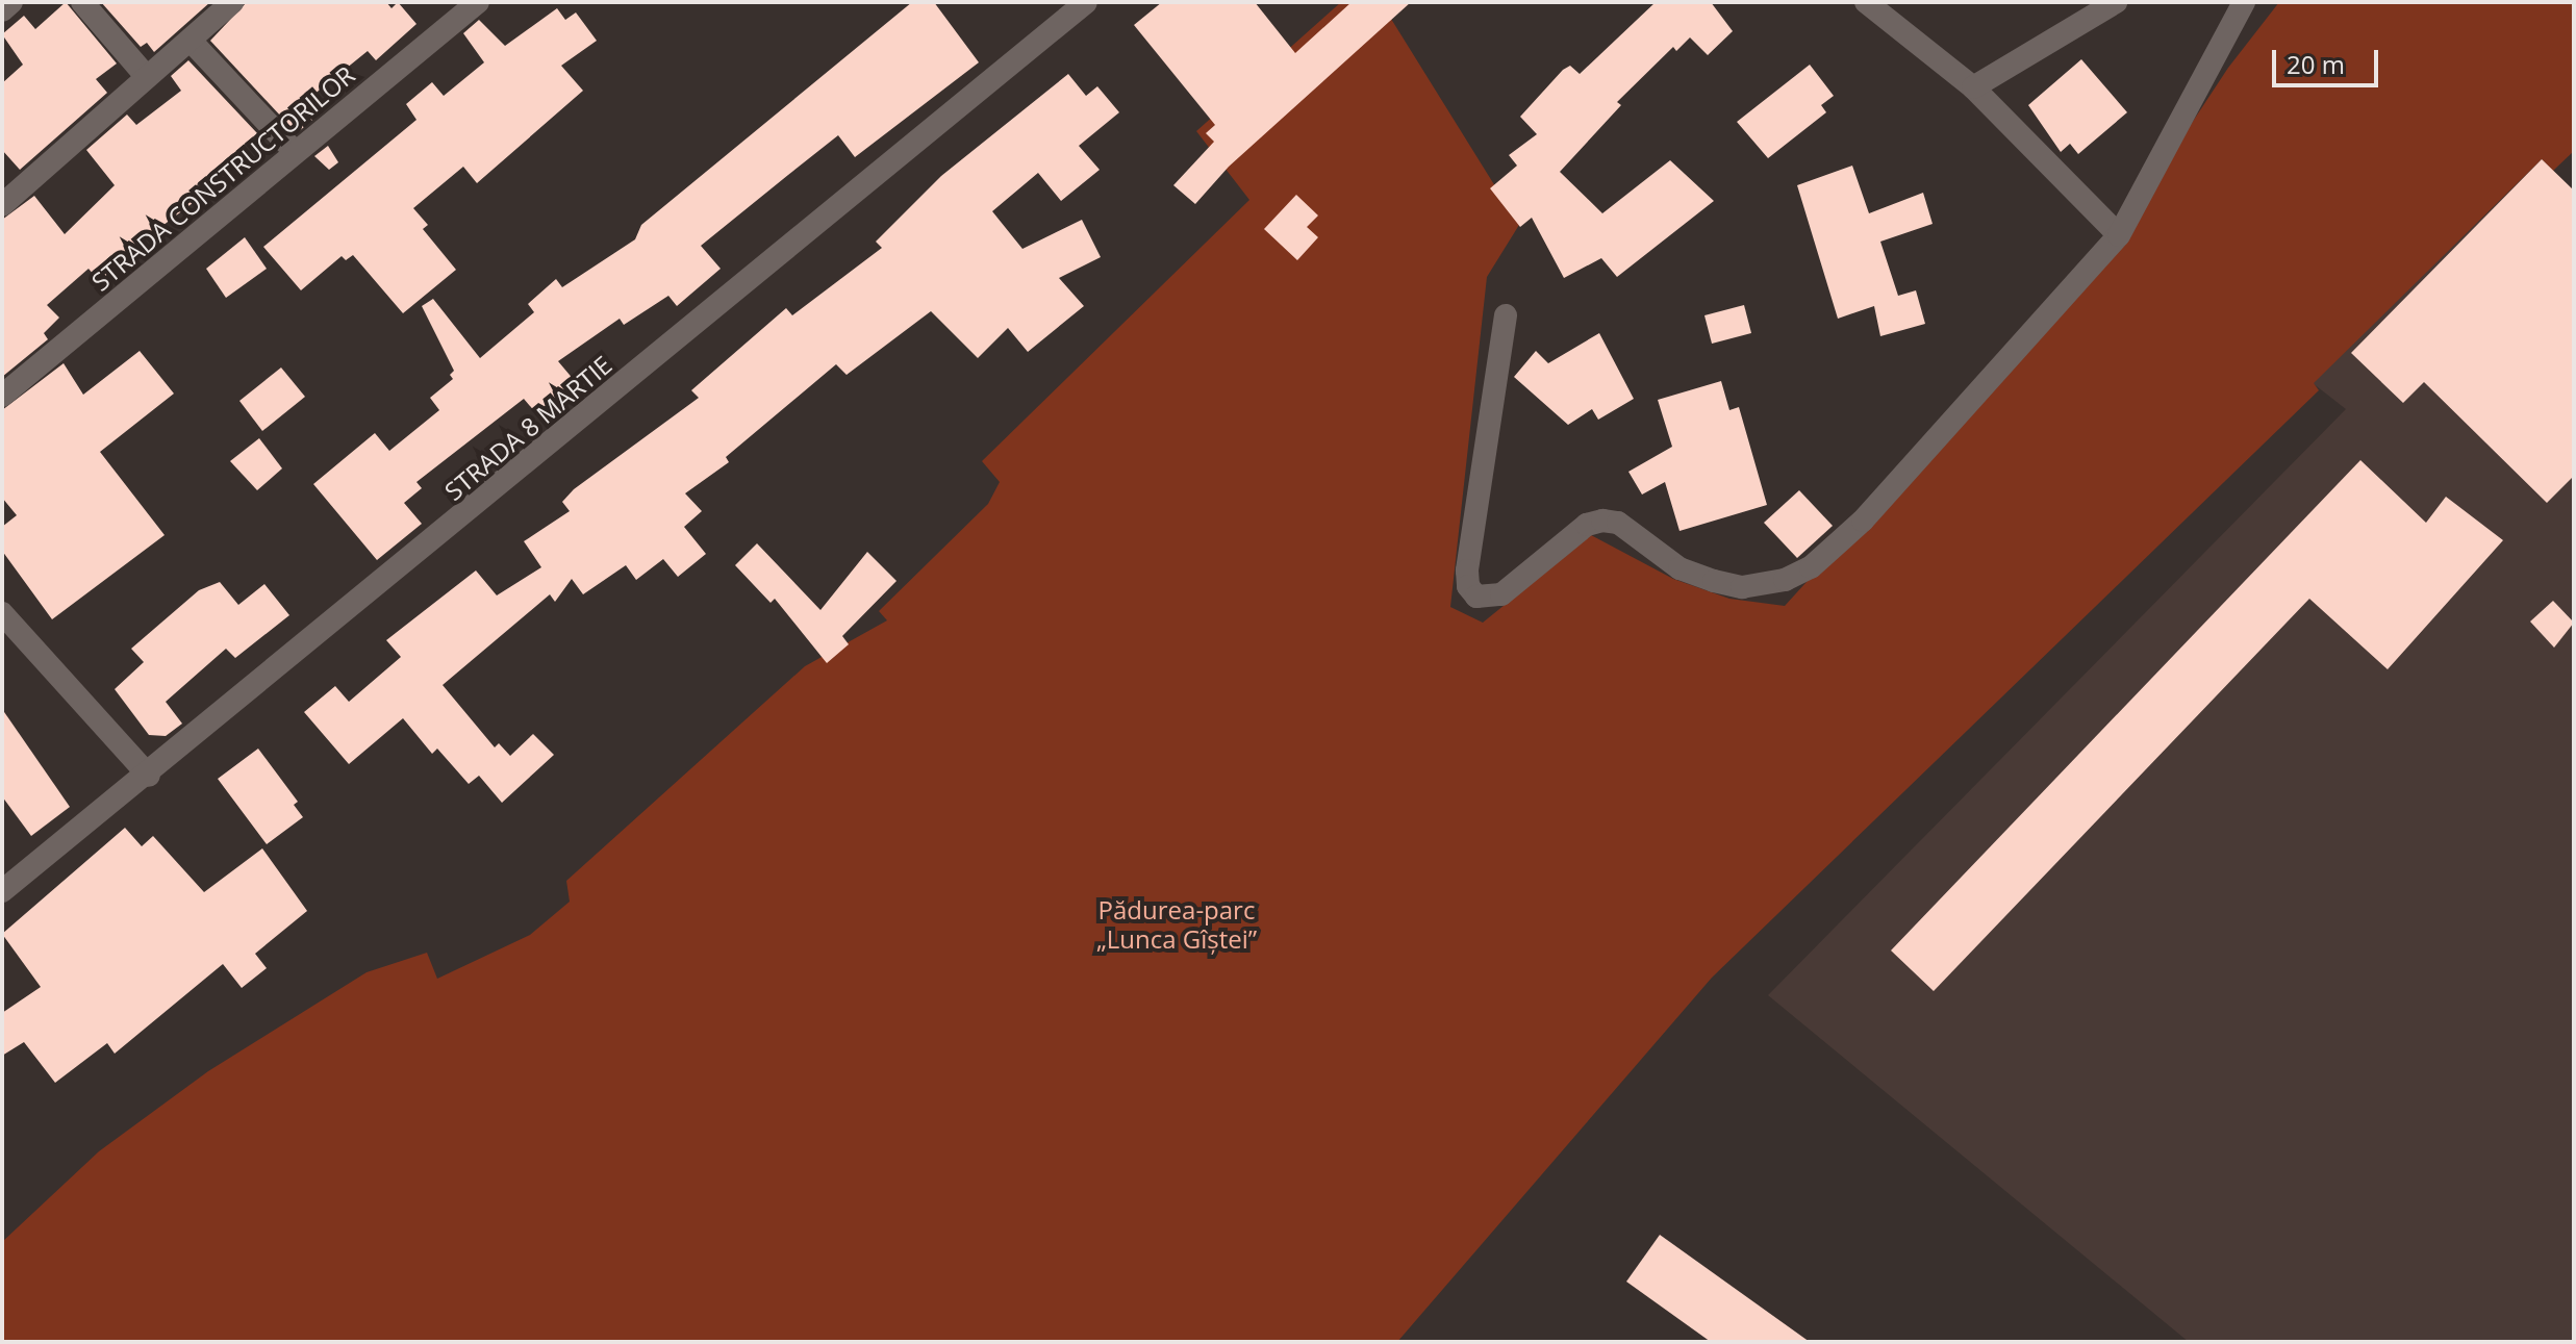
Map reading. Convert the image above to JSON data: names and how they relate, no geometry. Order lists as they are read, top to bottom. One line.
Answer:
{"streets":{"street":["STRADA CONSTRUCTORILOR","STRADA 8 MARTIE"]},"parks":["Pădurea-parc „Lunca Gîștei”"],"scale_bar":"20 m"}
